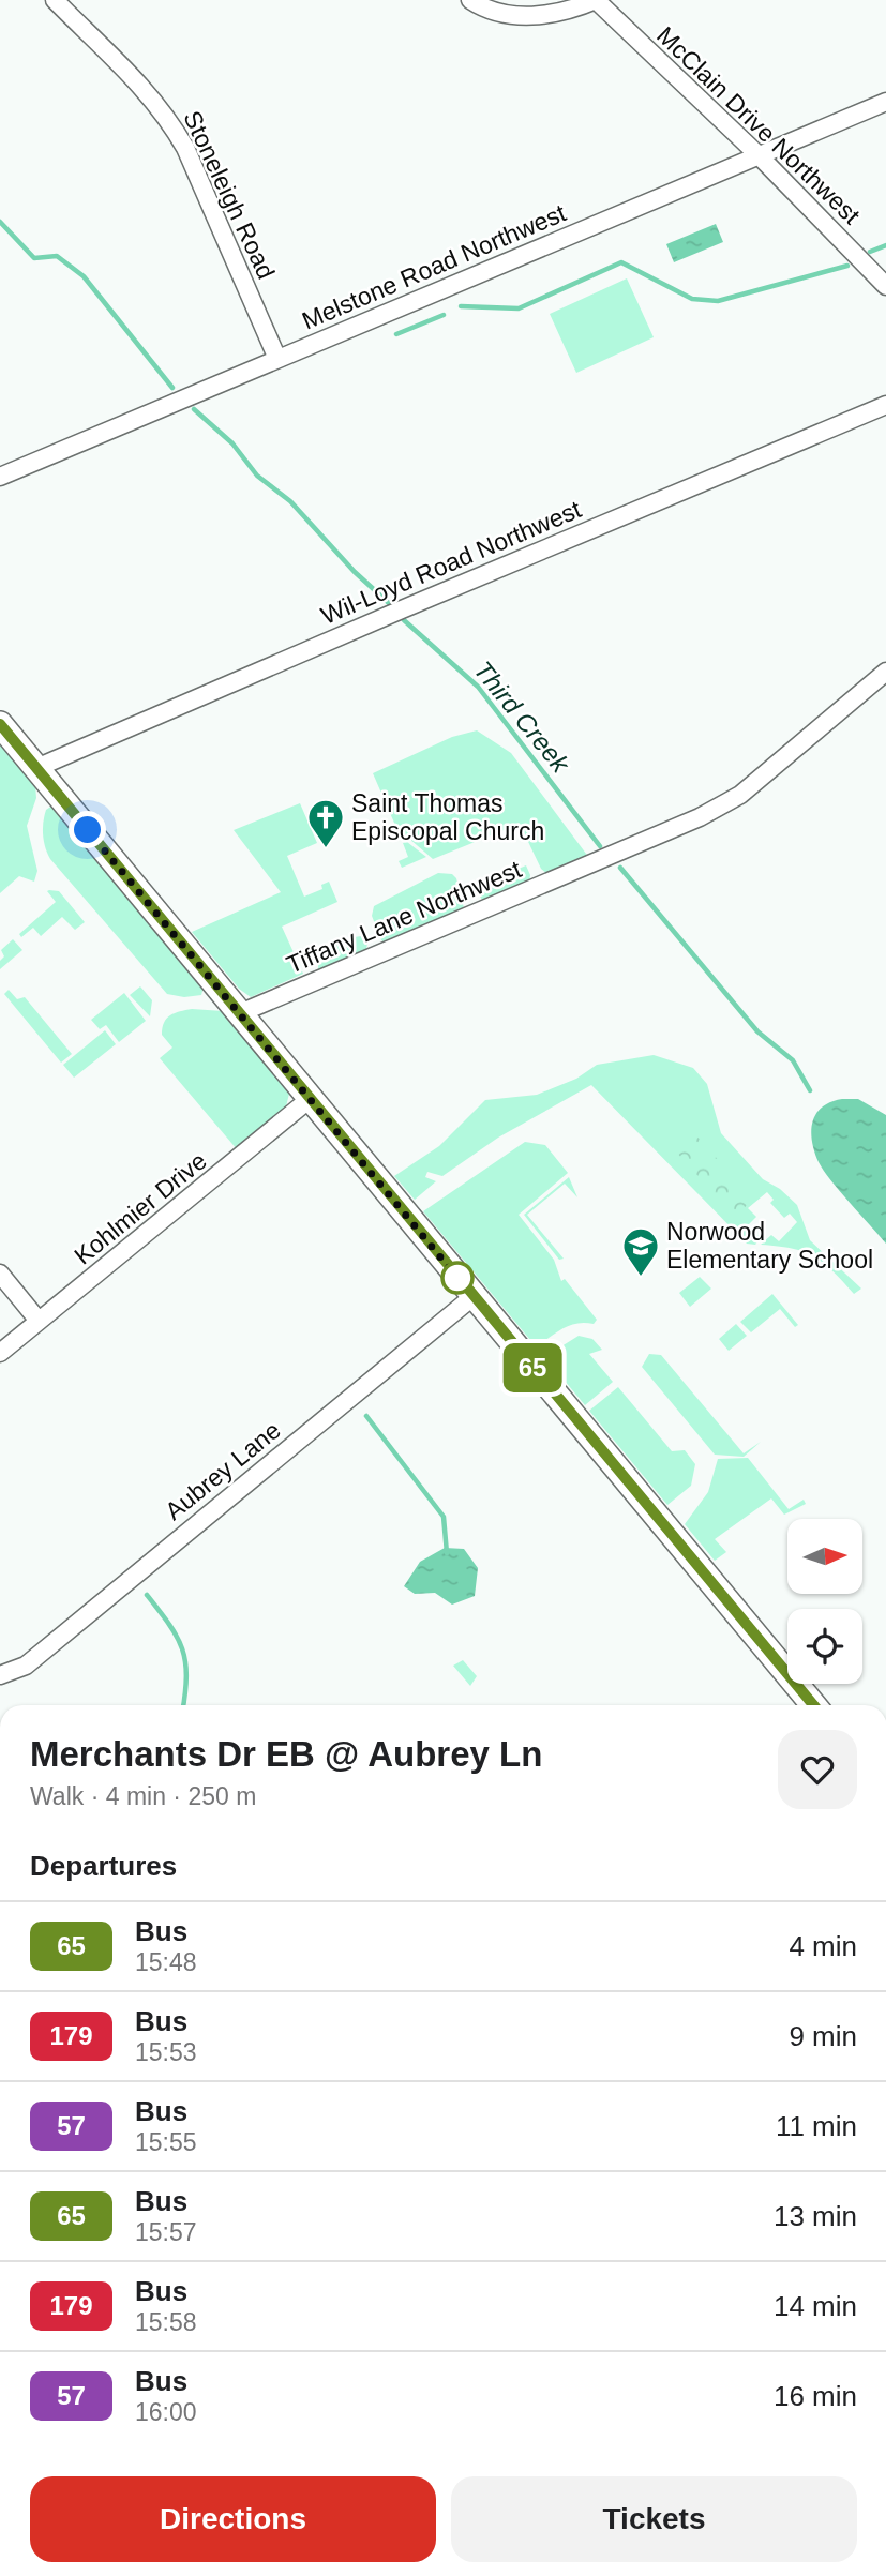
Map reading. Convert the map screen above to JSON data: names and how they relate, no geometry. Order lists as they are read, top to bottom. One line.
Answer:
{"streets":{"street":["McClain Drive Northwest","Stoneleigh Road","Melstone Road Northwest","Wil-Loyd Road Northwest","Tiffany Lane Northwest","Kohlmier Drive","Aubrey Lane"]},"crossings":[["McClain Drive Northwest","Melstone Road Northwest"],["Stoneleigh Road","Melstone Road Northwest"]],"water":["Third Creek"],"places":{"church":["Saint Thomas Episcopal Church"],"school or university":["Norwood Elementary School"]},"lines":["bus line 65"],"north":"right","page":{"on_map":"65","heading":[["Merchants Dr EB @ Aubrey Ln","Walk · 4 min · 250 m"],"Departures"],"list":[{"mark":"65","name":"Bus","note":"15:48","value":"4 min"},{"mark":"179","name":"Bus","note":"15:53","value":"9 min"},{"mark":"57","name":"Bus","note":"15:55","value":"11 min"},{"mark":"65","name":"Bus","note":"15:57","value":"13 min"},{"mark":"179","name":"Bus","note":"15:58","value":"14 min"},{"mark":"57","name":"Bus","note":"16:00","value":"16 min"}],"buttons":["Directions","Tickets"]}}
